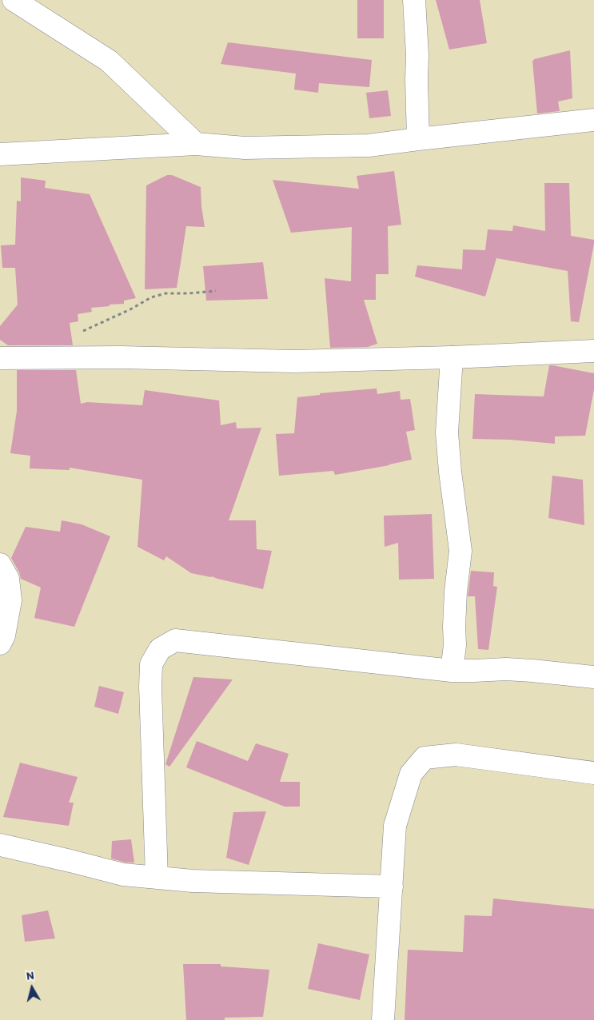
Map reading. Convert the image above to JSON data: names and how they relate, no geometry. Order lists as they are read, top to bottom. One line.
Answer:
{"north":"top"}
